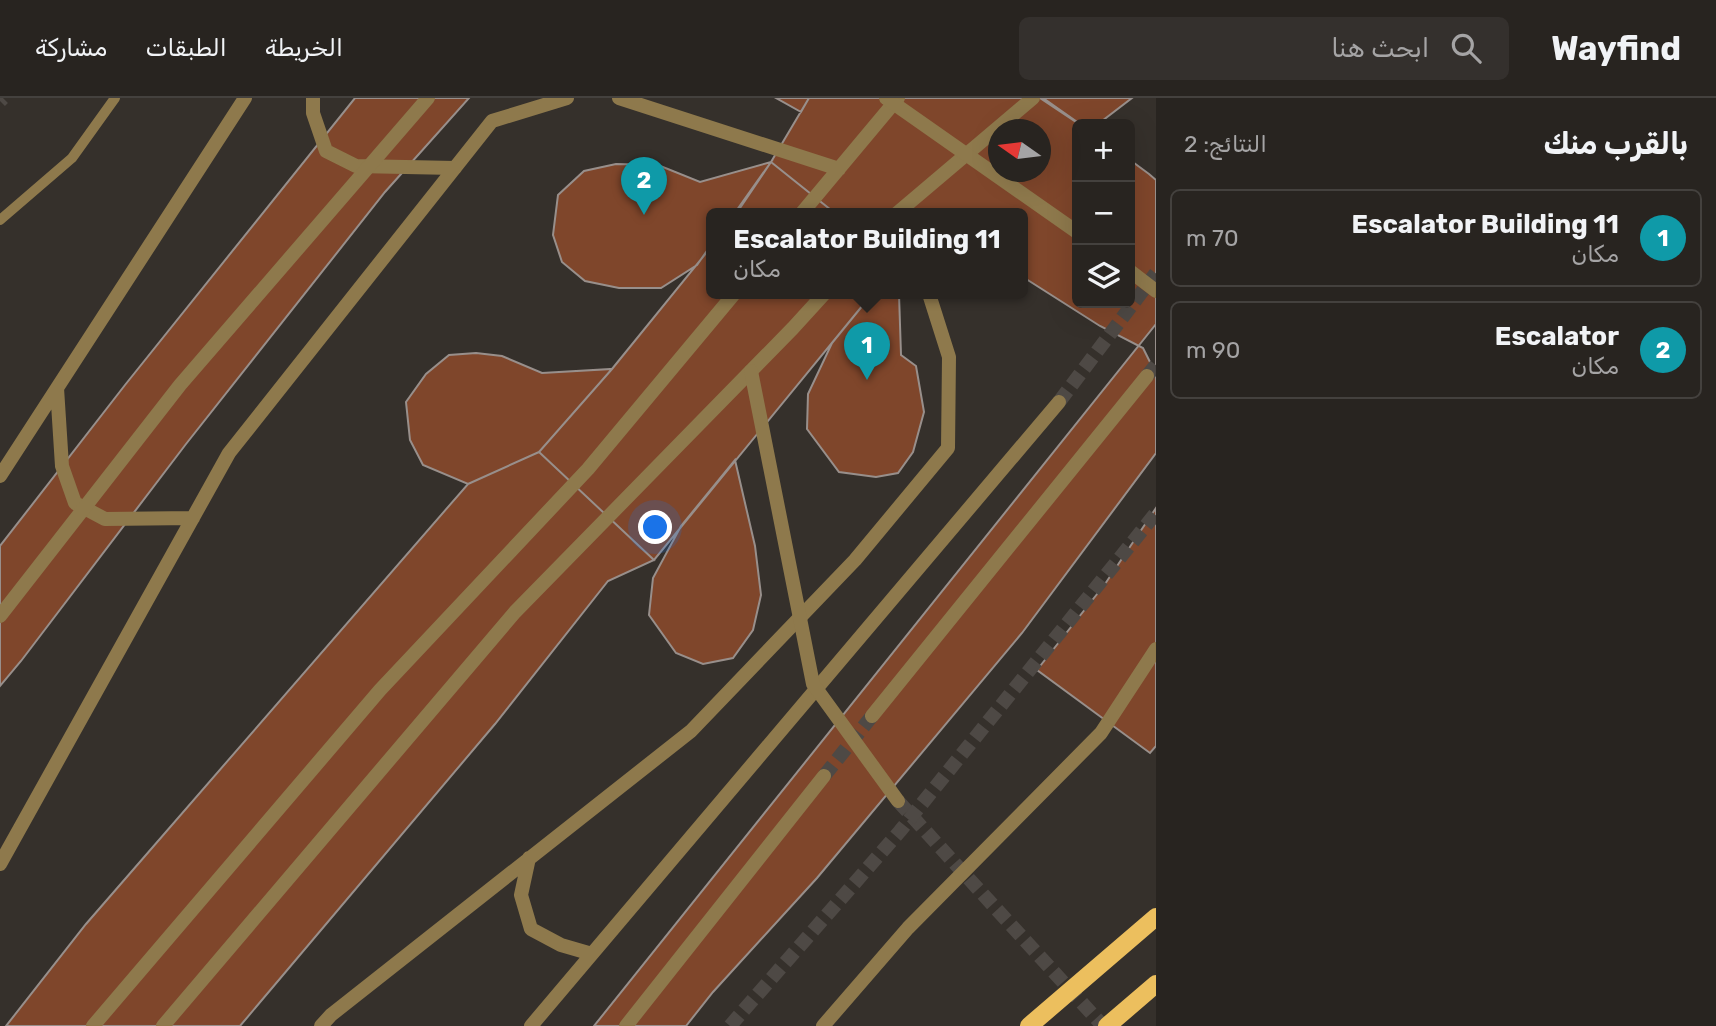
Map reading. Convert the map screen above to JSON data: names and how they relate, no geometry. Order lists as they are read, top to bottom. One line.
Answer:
{"north":"left","page":{"header":"Wayfind","search":"ابحث هنا","nav":["الخريطة","الطبقات","مشاركة"],"heading":["بالقرب منك","النتائج: 2"],"map_buttons":["+","−"],"pins":["2","1"],"list":[{"mark":"1","name":"Escalator Building 11","note":"مكان","value":"70 m"},{"mark":"2","name":"Escalator","note":"مكان","value":"90 m"}],"popup":["Escalator Building 11","مكان"]}}
